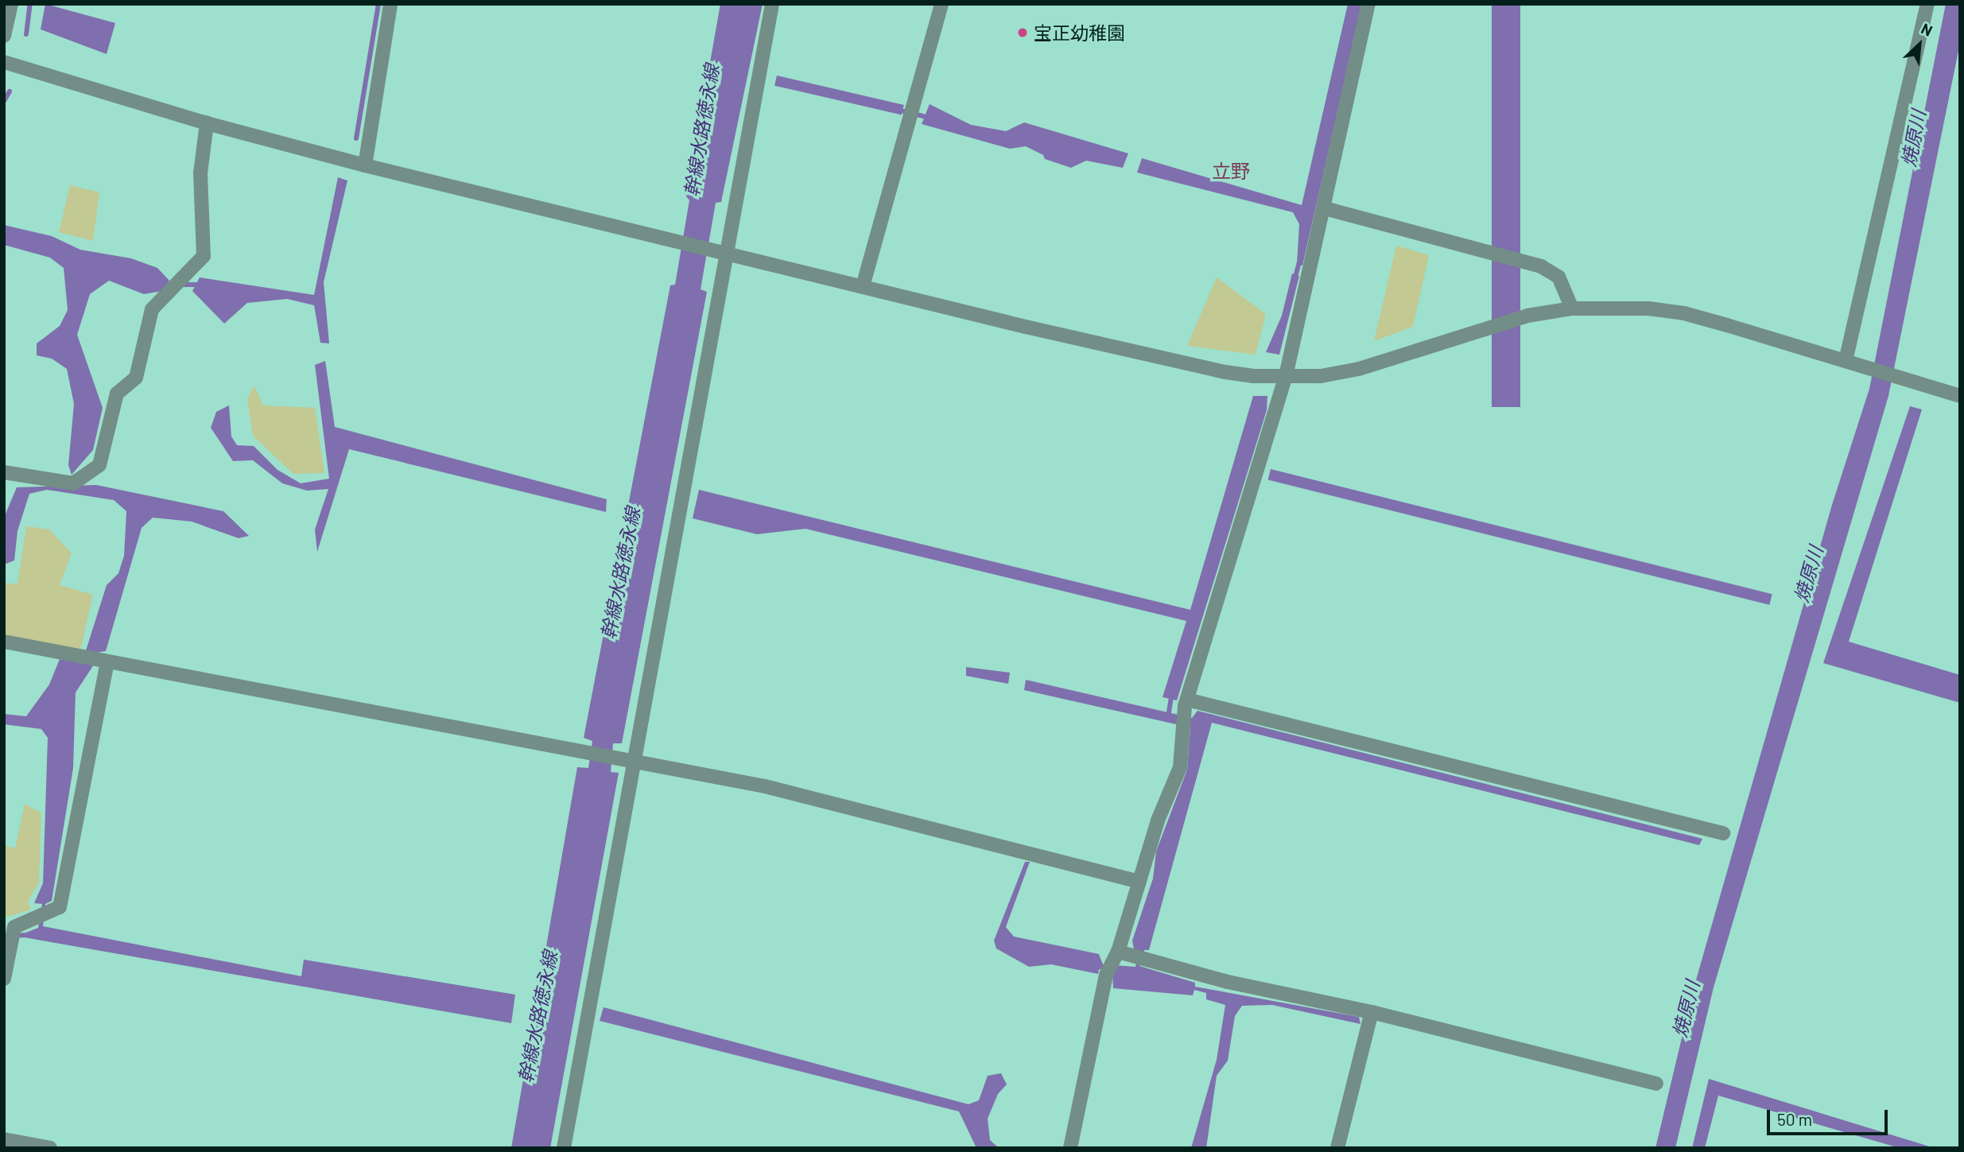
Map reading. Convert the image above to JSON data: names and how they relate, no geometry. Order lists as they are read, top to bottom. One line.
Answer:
{"districts":["立野"],"water":["幹線水路徳永線","焼原川"],"places":["宝正幼稚園"],"scale_bar":"50 m","north":"top right"}
